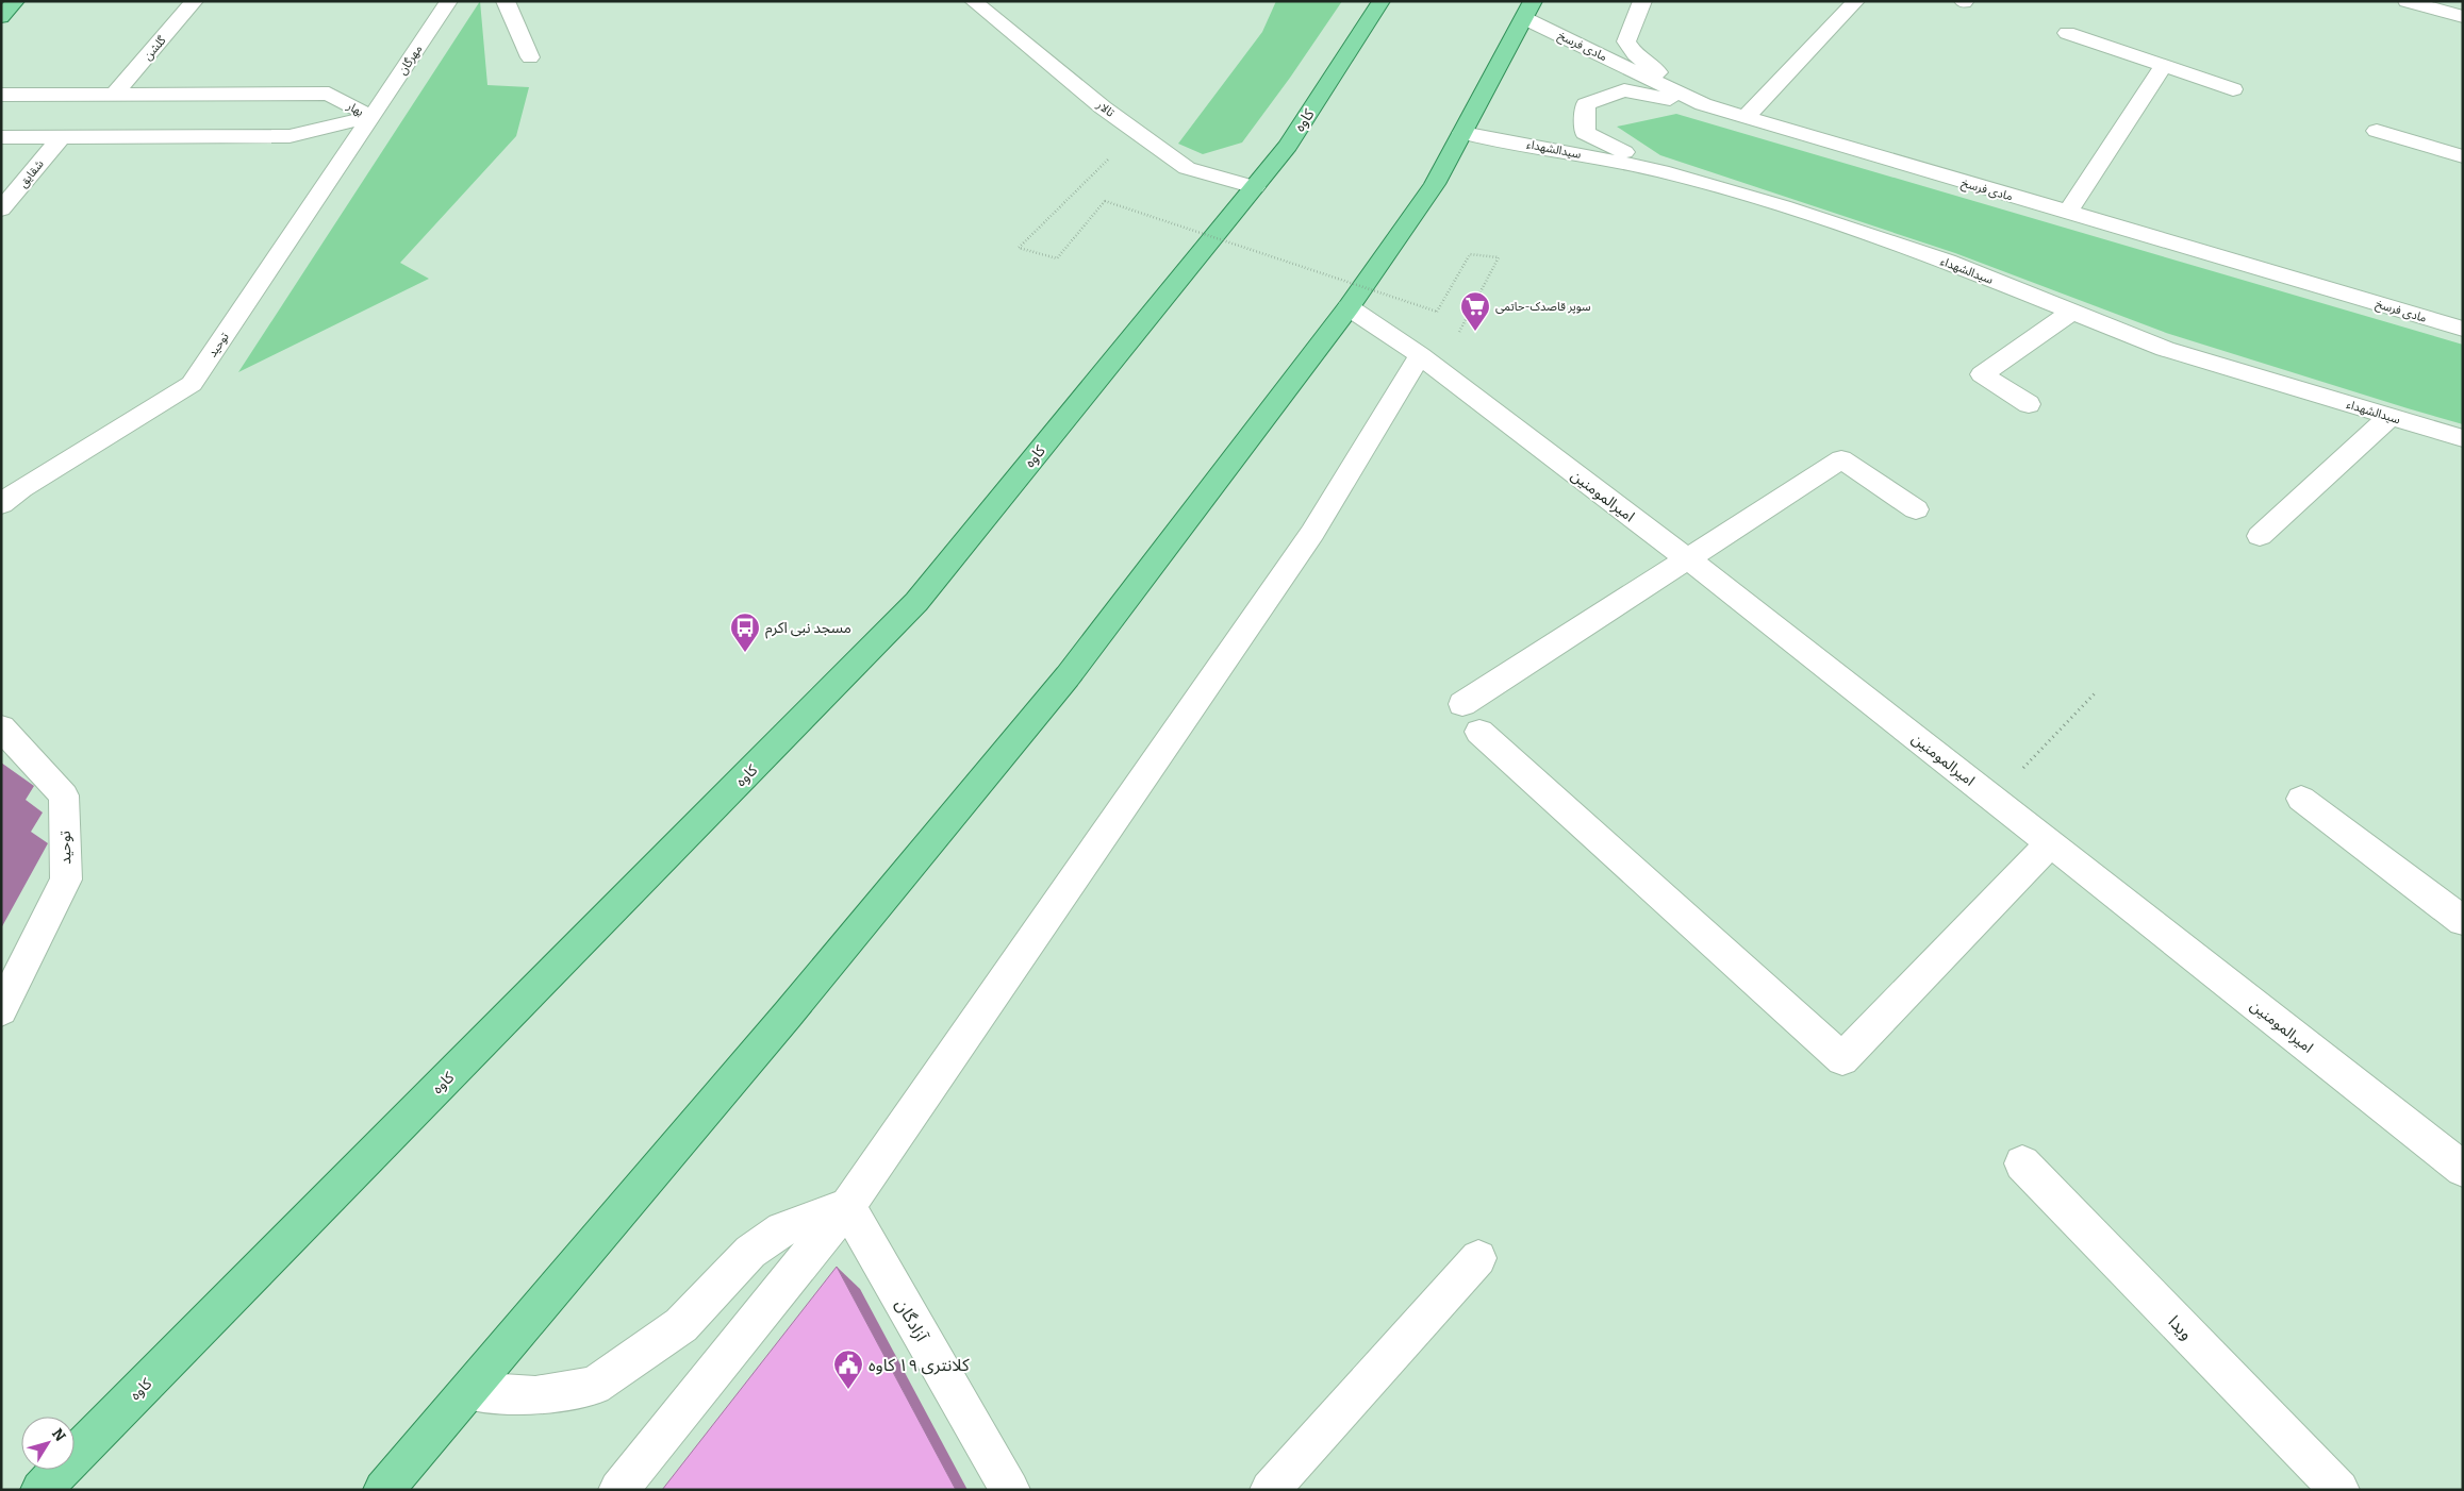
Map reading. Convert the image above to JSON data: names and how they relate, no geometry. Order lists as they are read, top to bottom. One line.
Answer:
{"streets":{"main road":["کاوه"],"street":["مادی فرسخ","گلشن","مهرگان","بهار","تالار","سیدالشهداء","شقایق","توحید","امیرالمومنین","آزادگان","ویدا"]},"crossings":[["گلشن","بهار"],["مهرگان","بهار"],["مهرگان","توحید"],["بهار","شقایق"],["بهار","توحید"],["تالار","کاوه"]],"places":{"supermarket":["سوپر قاصدک-حاتمی"],"bus stop":["مسجد نبی اکرم"],"public building":["کلانتری ۱۹ کاوه"]},"north":"top right"}
